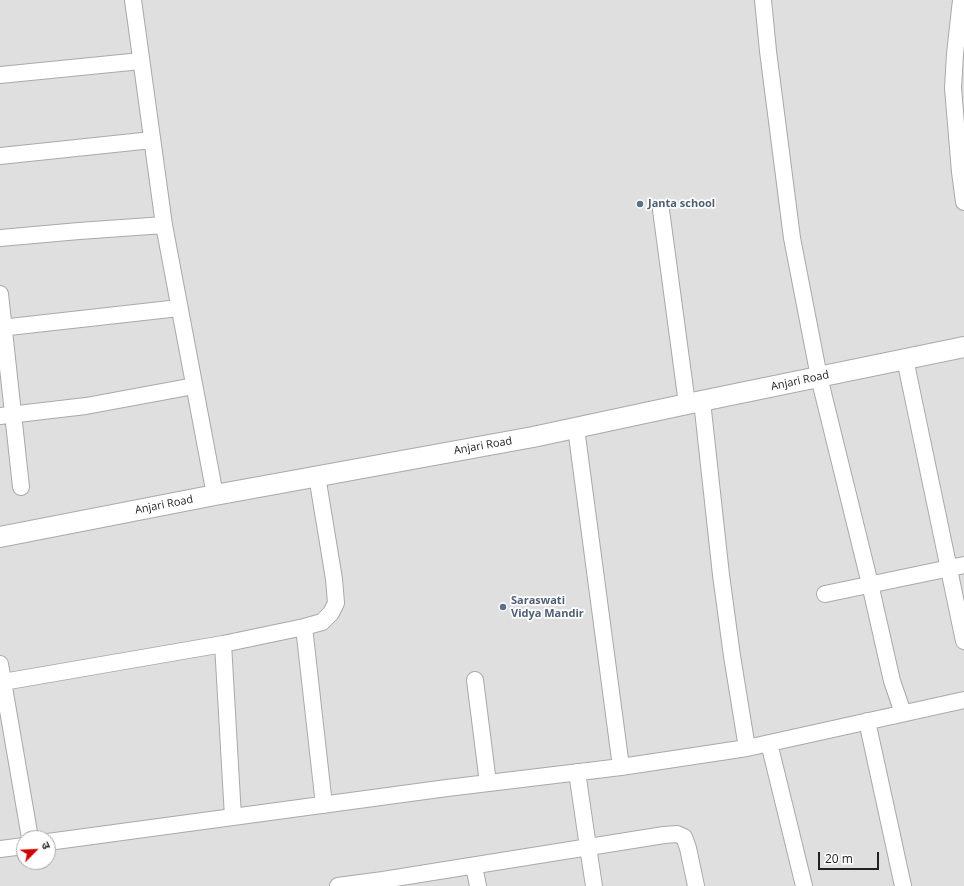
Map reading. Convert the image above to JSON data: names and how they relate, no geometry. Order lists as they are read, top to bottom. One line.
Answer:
{"streets":{"street":["Anjari Road"]},"places":["Janta school","Saraswati Vidya Mandir"],"scale_bar":"20 m","north":"top right"}
